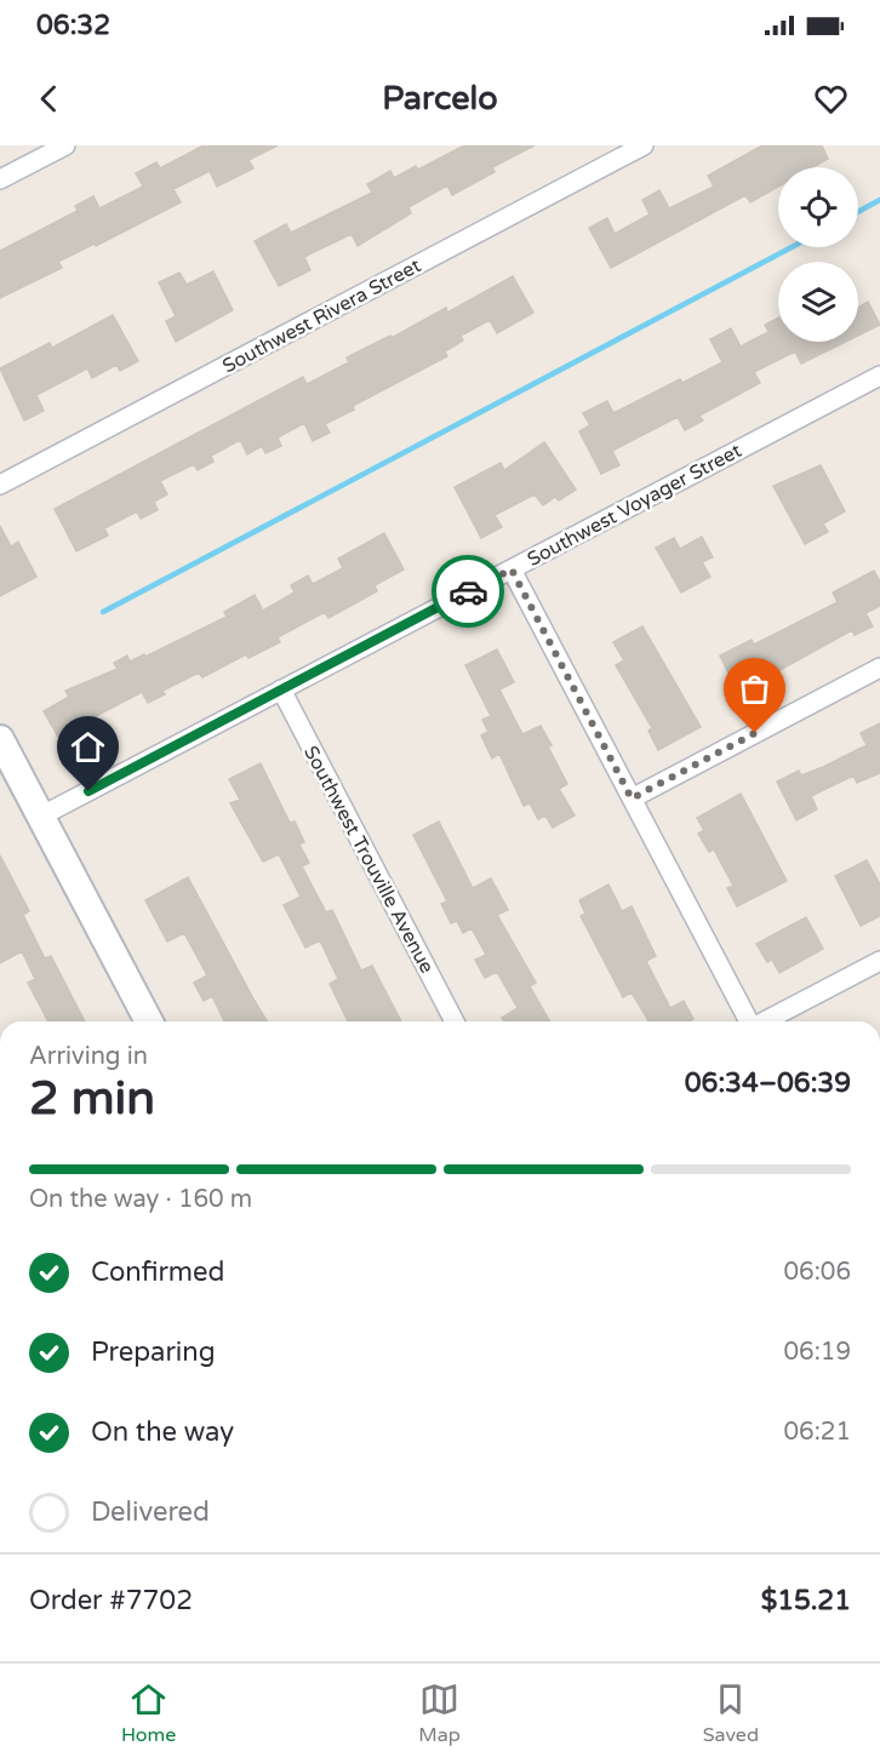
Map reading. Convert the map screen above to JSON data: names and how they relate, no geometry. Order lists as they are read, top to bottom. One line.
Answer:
{"streets":{"street":["Southwest Rivera Street","Southwest Voyager Street","Southwest Trouville Avenue"]},"crossings":[["Southwest Voyager Street","Southwest Trouville Avenue"]],"page":{"status":"06:32","header":"Parcelo","heading":["2 min","Arriving in","06:34–06:39"],"panel":["Order #7702","$15.21"],"bar":"On the way · 160 m","list":[["Confirmed","06:06"],["Preparing","06:19"],["On the way","06:21"],"Delivered"],"tabs":["Home","Map","Saved"]}}
